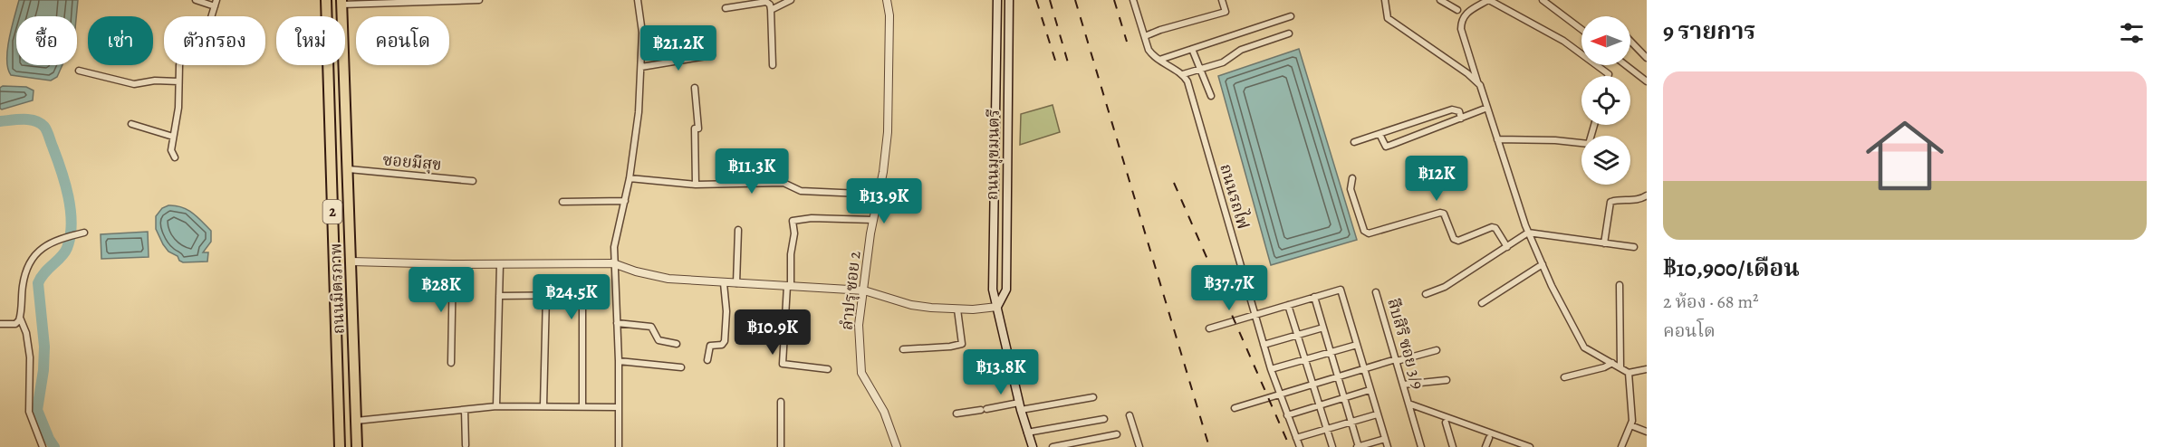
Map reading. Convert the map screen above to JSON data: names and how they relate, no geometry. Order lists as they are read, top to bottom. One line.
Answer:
{"streets":{"highway":["2","ถนนมิตรภาพ"],"main road":["ถนนมุขมนตรี"],"street":["ซอยมีสุข","ถนนรถไฟ","ลำปรุ ซอย 2","สืบสิริ ซอย 3/9"]},"crossings":[["ซอยมีสุข","ถนนมิตรภาพ"]],"north":"left","page":{"heading":"9 รายการ","chip":["ซื้อ","เช่า","ตัวกรอง","ใหม่","คอนโด"],"price":["฿21.2K","฿11.3K","฿12K","฿13.9K","฿37.7K","฿28K","฿24.5K","฿10.9K","฿13.8K"],"list":[{"name":"฿10,900/เดือน","note":"2 ห้อง · 68 m² · คอนโด"}]}}
